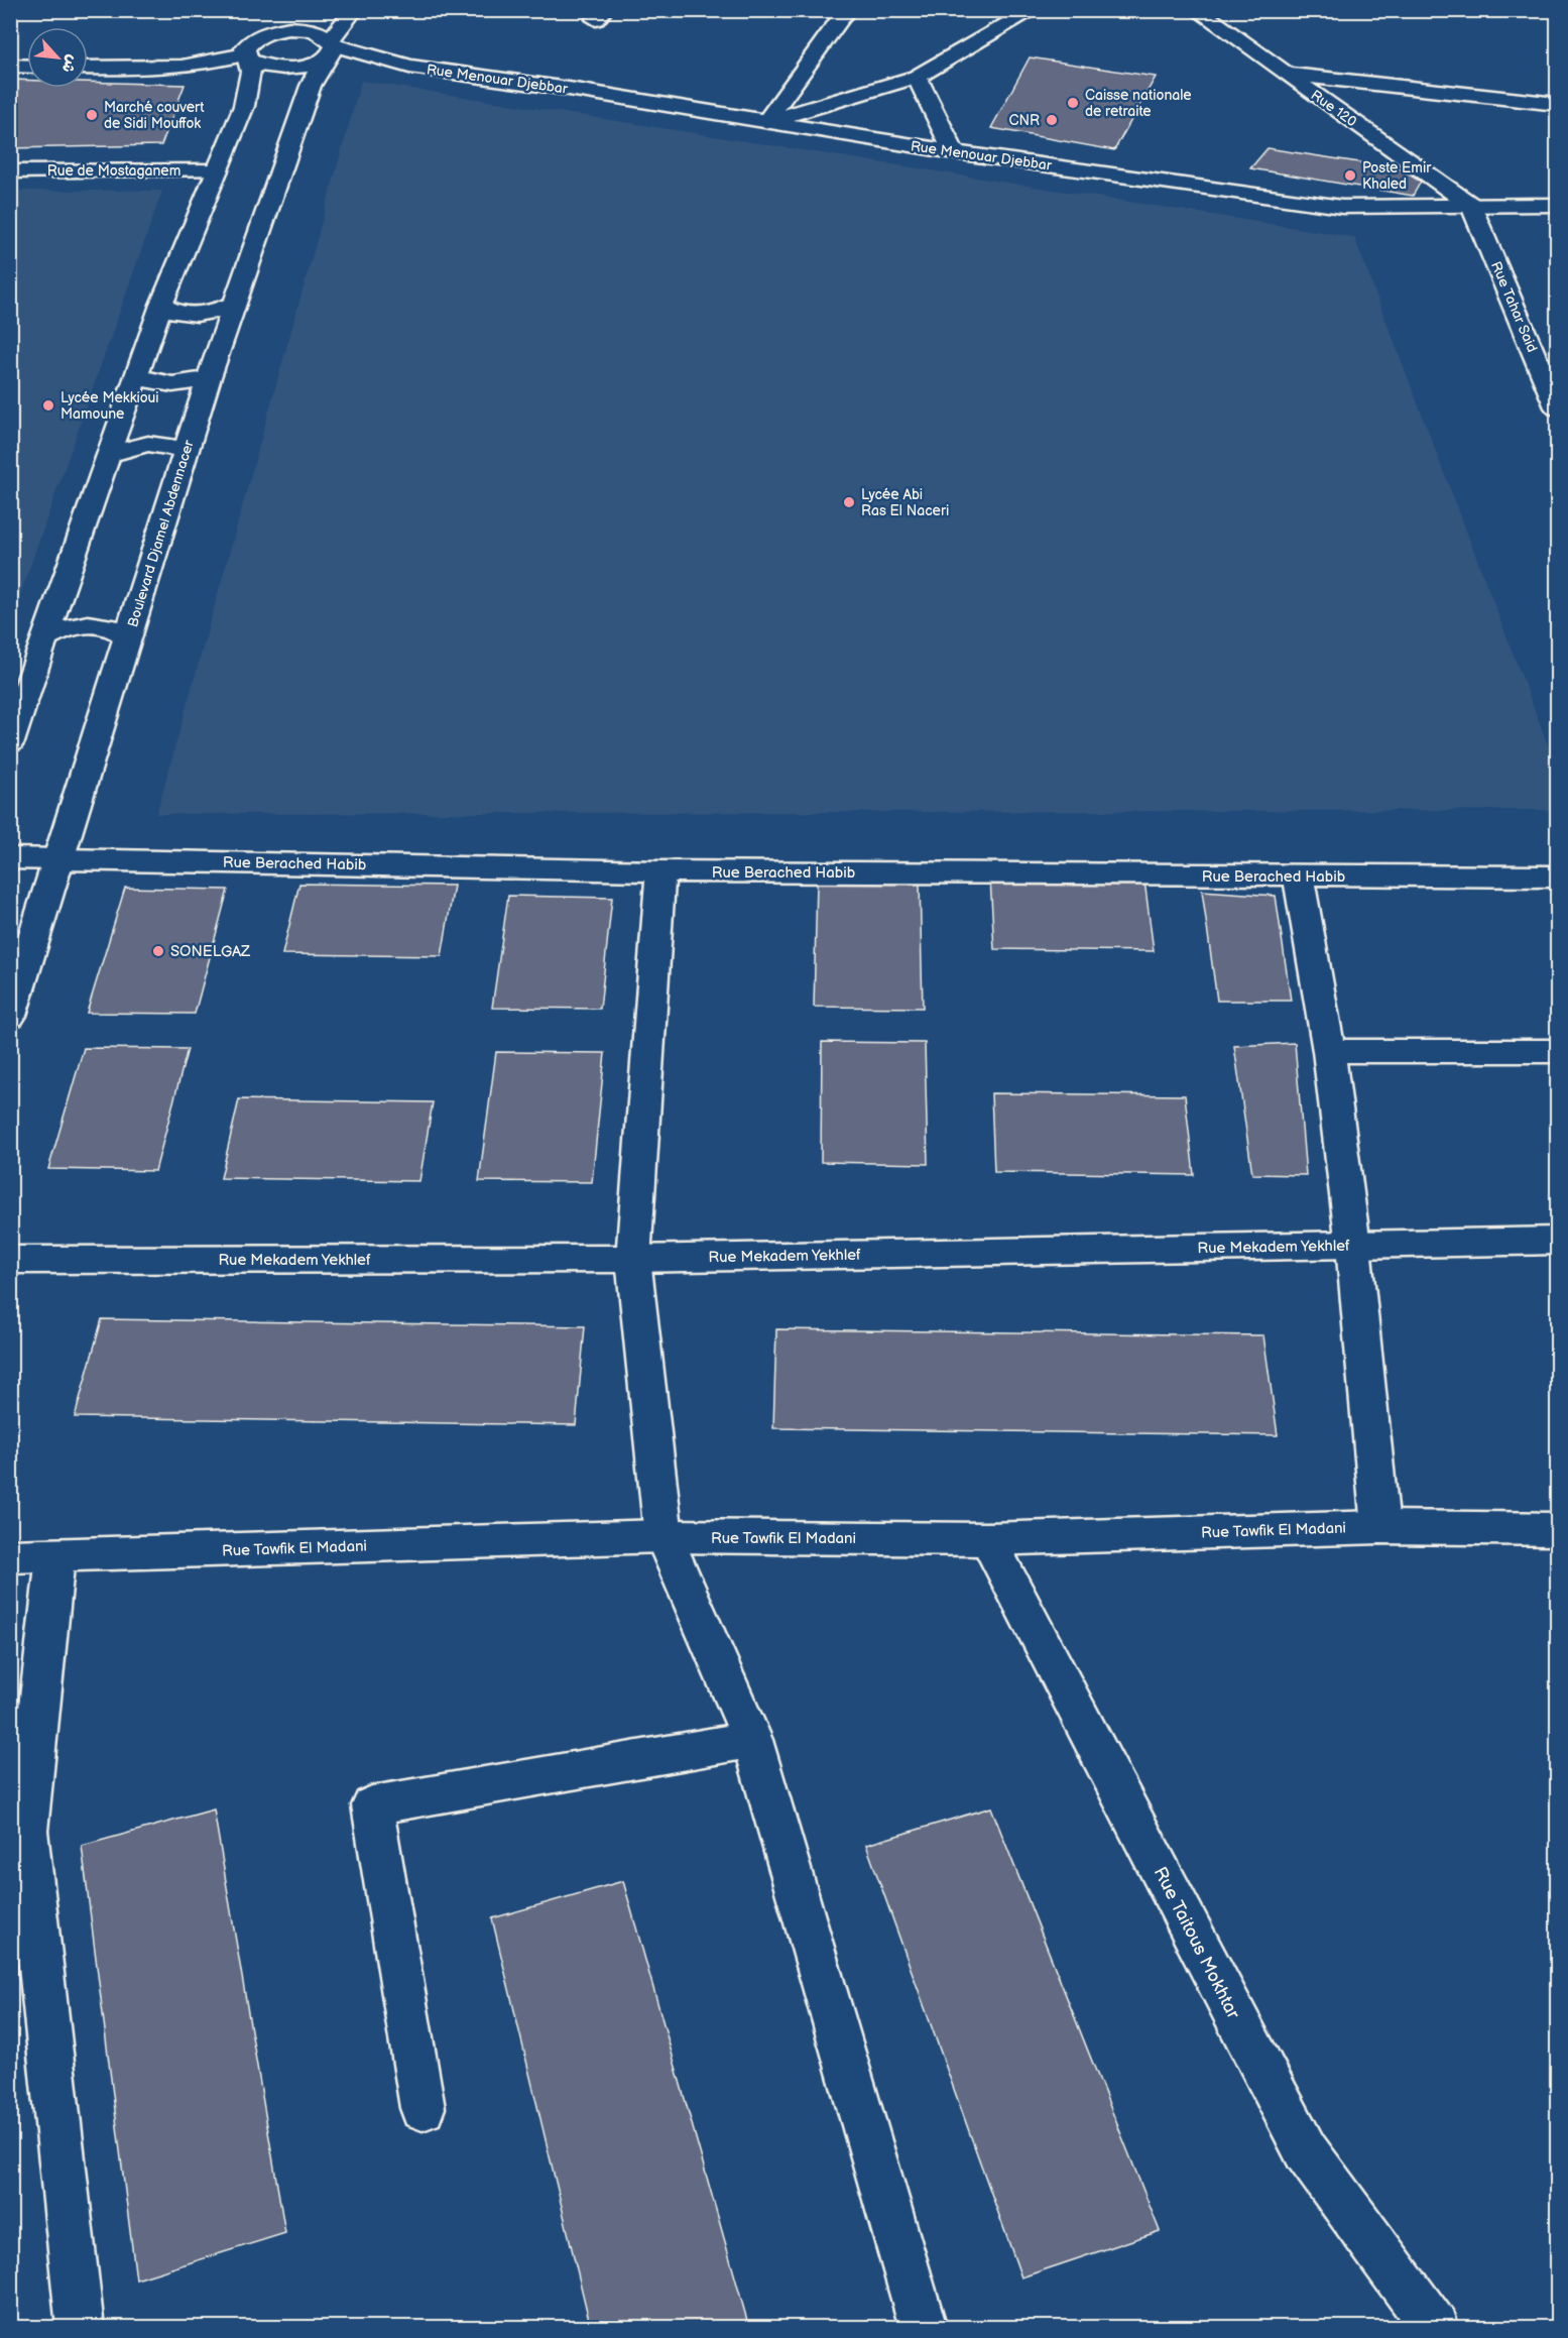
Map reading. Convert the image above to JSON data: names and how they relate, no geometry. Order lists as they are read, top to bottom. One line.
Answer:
{"streets":{"street":["Rue Menouar Djebbar","Rue 120","Rue de Mostaganem","Rue Tahar Said","Boulevard Djamel Abdennacer","Rue Berached Habib","Rue Mekadem Yekhlef","Rue Tawfik El Madani","Rue Taitous Mokhtar"]},"crossings":[["Rue Menouar Djebbar","Rue 120"],["Rue Menouar Djebbar","Rue Tahar Said"],["Rue Menouar Djebbar","Boulevard Djamel Abdennacer"],["Rue 120","Rue Tahar Said"],["Boulevard Djamel Abdennacer","Rue Berached Habib"],["Rue Tawfik El Madani","Rue Taitous Mokhtar"]],"places":["Caisse nationale de retraite","Marché couvert de Sidi Mouffok","CNR","Poste Emir Khaled","Lycée Mekkioui Mamoune","Lycée Abi Ras El Naceri","SONELGAZ"],"north":"bottom right"}
